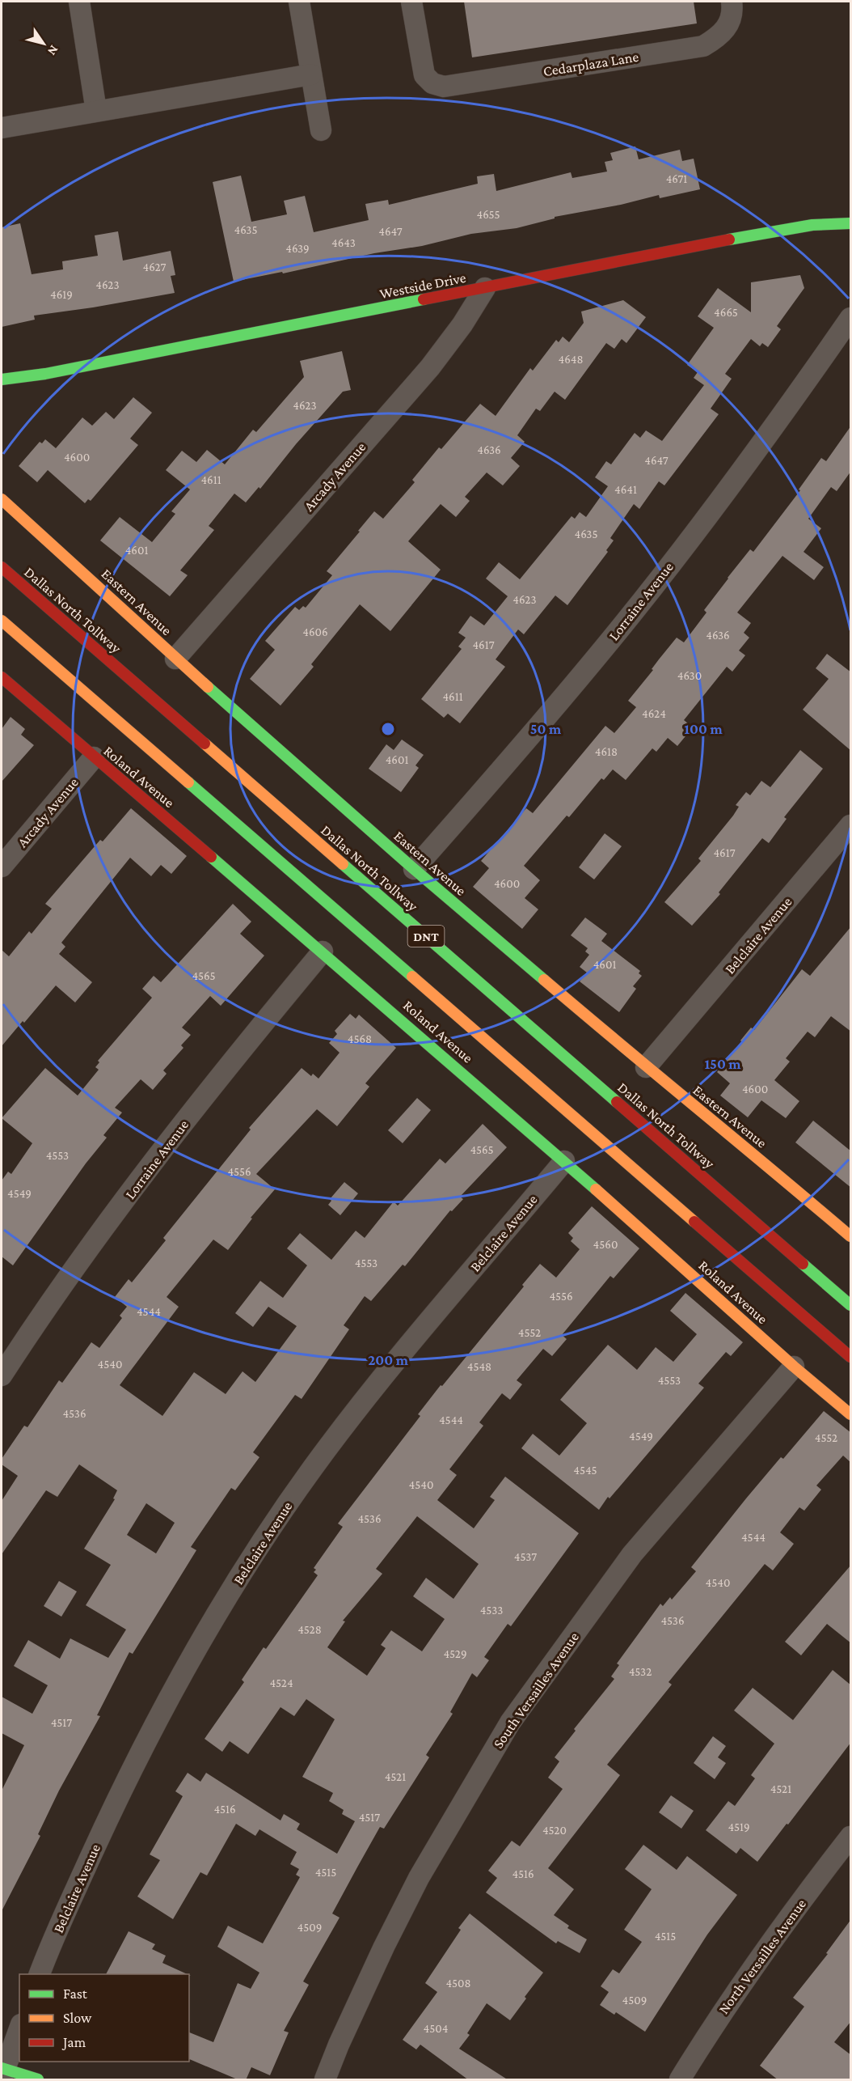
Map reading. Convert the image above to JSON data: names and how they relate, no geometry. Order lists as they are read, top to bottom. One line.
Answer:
{"streets":{"main road":["Westside Drive","Eastern Avenue","Dallas North Tollway","Roland Avenue","DNT"],"street":["Cedarplaza Lane","Arcady Avenue","Lorraine Avenue","Belclaire Avenue","South Versailles Avenue","North Versailles Avenue"]},"crossings":[["Westside Drive","Arcady Avenue"],["Arcady Avenue","Eastern Avenue"],["Arcady Avenue","Roland Avenue"],["Lorraine Avenue","Eastern Avenue"],["Lorraine Avenue","Roland Avenue"],["Eastern Avenue","Belclaire Avenue"],["Roland Avenue","Belclaire Avenue"],["Roland Avenue","South Versailles Avenue"]],"house_numbers":["4671","4655","4635","4647","4643","4639","4627","4623","4619","4665","4648","4623","4636","4600","4647","4611","4641","4635","4601","4623","4606","4636","4617","4630","4611","4624","4618","4601","4617","4600","4601","4565","4568","4600","4565","4553","4556","4549","4560","4553","4556","4544","4552","4540","4548","4553","4536","4544","4549","4552","4545","4540","4536","4544","4537","4540","4533","4536","4528","4529","4532","4524","4517","4521","4521","4516","4517","4519","4520","4515","4516","4509","4515","4508","4509","4504"],"legend":["Fast","Slow","Jam"],"north":"bottom right","rings":["50 m","100 m","150 m","200 m"]}
